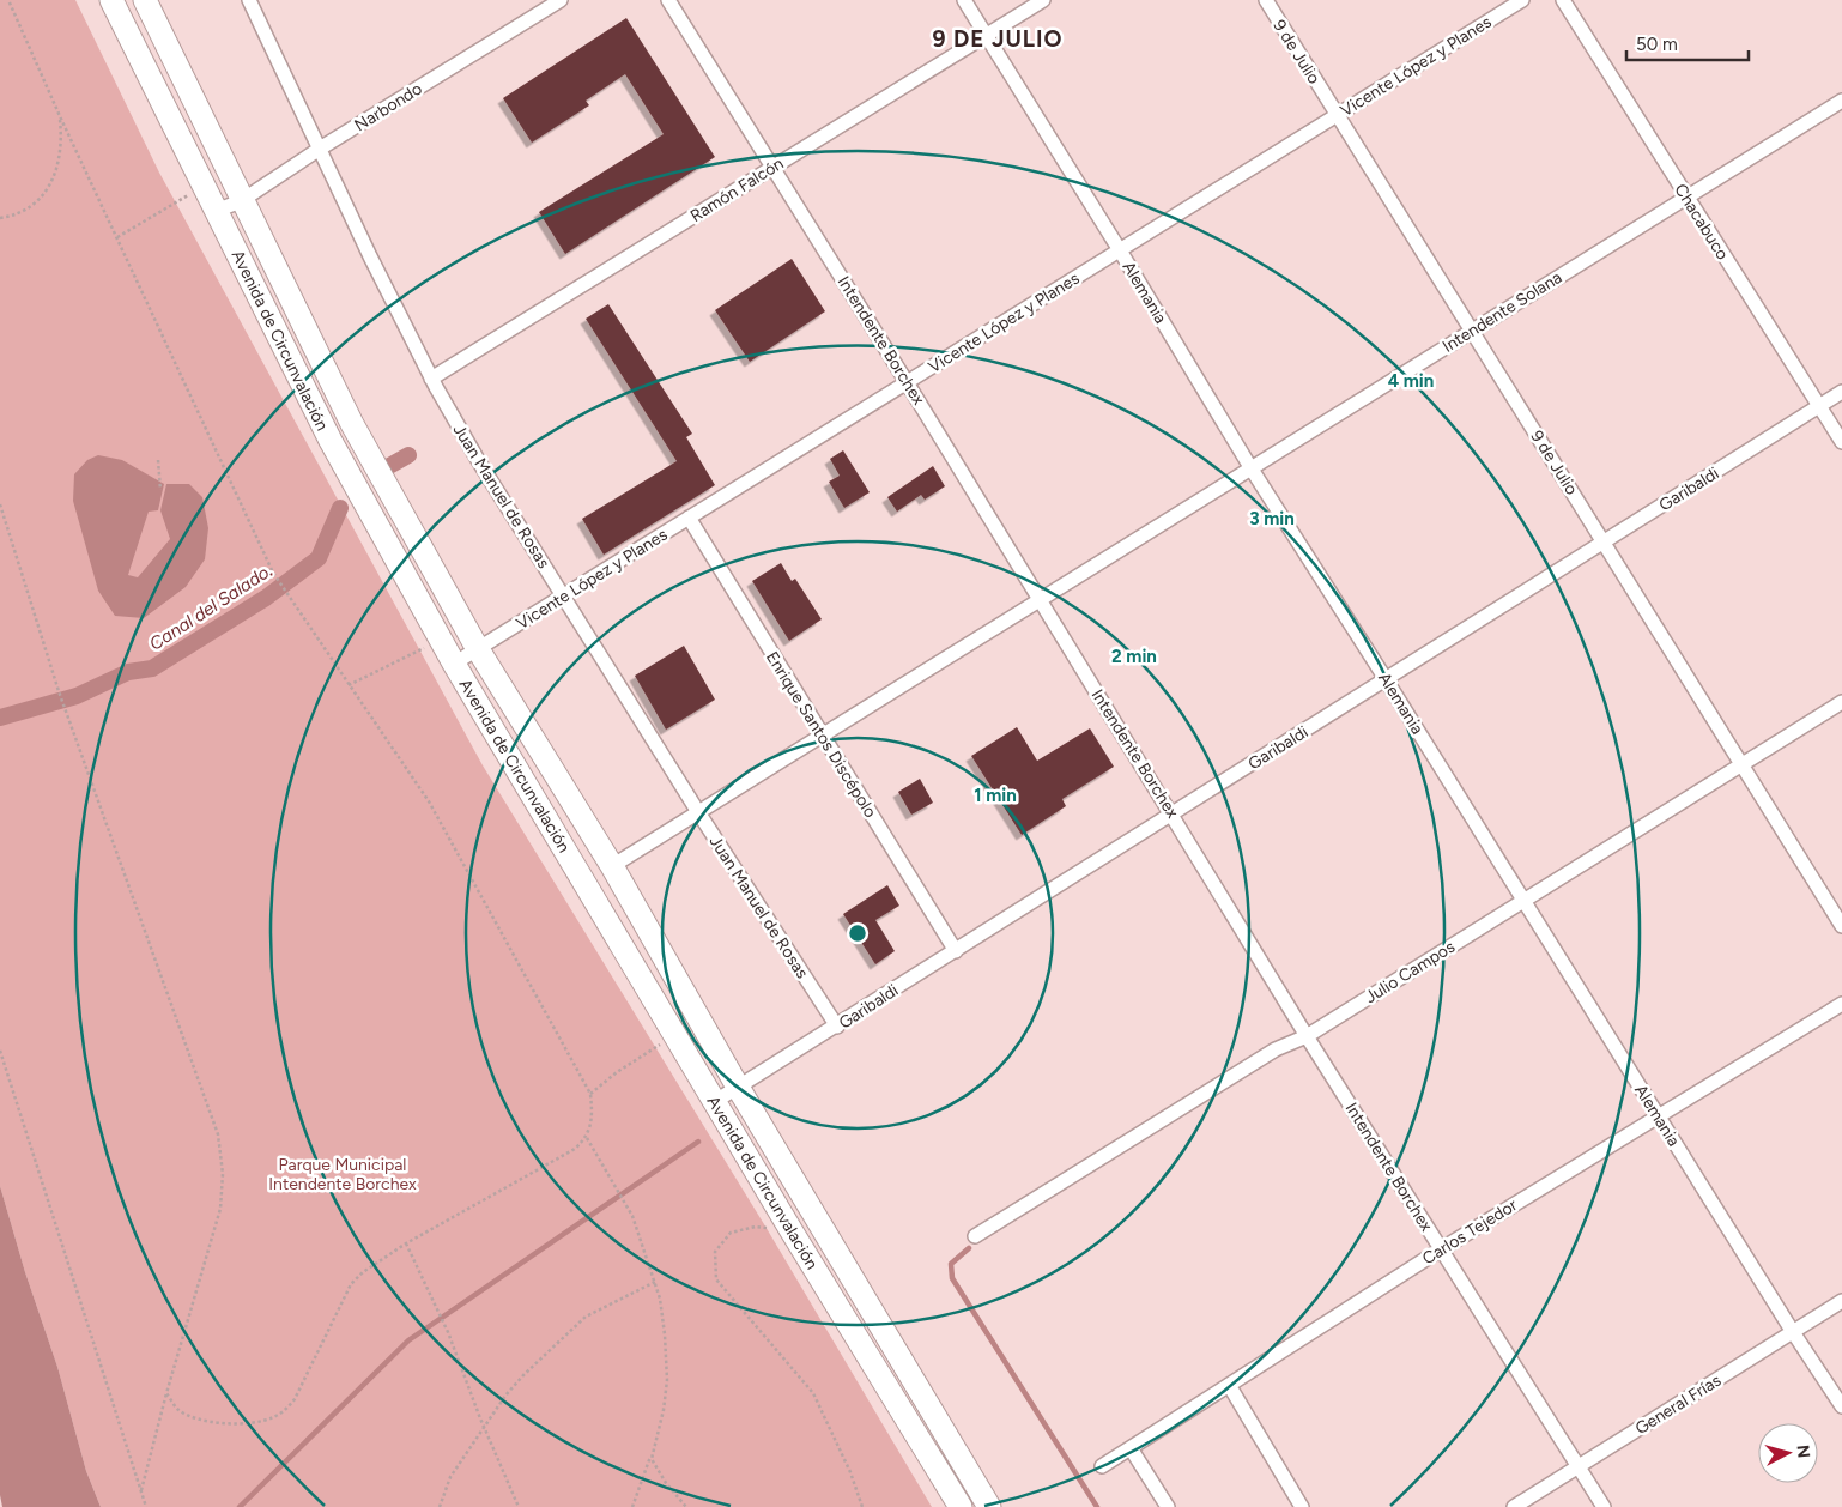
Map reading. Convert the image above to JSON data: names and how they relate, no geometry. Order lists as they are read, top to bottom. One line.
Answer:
{"streets":{"highway":["Avenida de Circunvalación"],"street":["9 de Julio","Vicente López y Planes","Narbondo","Ramón Falcón","Chacabuco","Alemania","Intendente Solana","Intendente Borchex","Garibaldi","Juan Manuel de Rosas","Enrique Santos Discépolo","Julio Campos","Carlos Tejedor","General Frías"]},"crossings":[["9 de Julio","Vicente López y Planes"],["9 de Julio","Intendente Solana"],["9 de Julio","Garibaldi"],["9 de Julio","Julio Campos"],["Vicente López y Planes","Alemania"],["Vicente López y Planes","Avenida de Circunvalación"],["Vicente López y Planes","Intendente Borchex"],["Vicente López y Planes","Juan Manuel de Rosas"],["Vicente López y Planes","Enrique Santos Discépolo"],["Narbondo","Avenida de Circunvalación"],["Narbondo","Juan Manuel de Rosas"],["Ramón Falcón","Alemania"],["Ramón Falcón","Intendente Borchex"],["Ramón Falcón","Juan Manuel de Rosas"],["Chacabuco","Intendente Solana"],["Chacabuco","Garibaldi"],["Alemania","Intendente Solana"],["Alemania","Garibaldi"],["Alemania","Julio Campos"],["Alemania","Carlos Tejedor"],["Alemania","General Frías"],["Intendente Solana","Avenida de Circunvalación"],["Intendente Solana","Intendente Borchex"],["Intendente Solana","Juan Manuel de Rosas"],["Intendente Solana","Enrique Santos Discépolo"],["Avenida de Circunvalación","Garibaldi"],["Intendente Borchex","Garibaldi"],["Intendente Borchex","Julio Campos"],["Intendente Borchex","Carlos Tejedor"],["Intendente Borchex","General Frías"],["Garibaldi","Juan Manuel de Rosas"],["Garibaldi","Enrique Santos Discépolo"]],"districts":["9 DE JULIO"],"water":["Canal del Salado."],"parks":["Parque Municipal Intendente Borchex"],"scale_bar":"50 m","north":"right","rings":["4 min","3 min","2 min","1 min"]}
